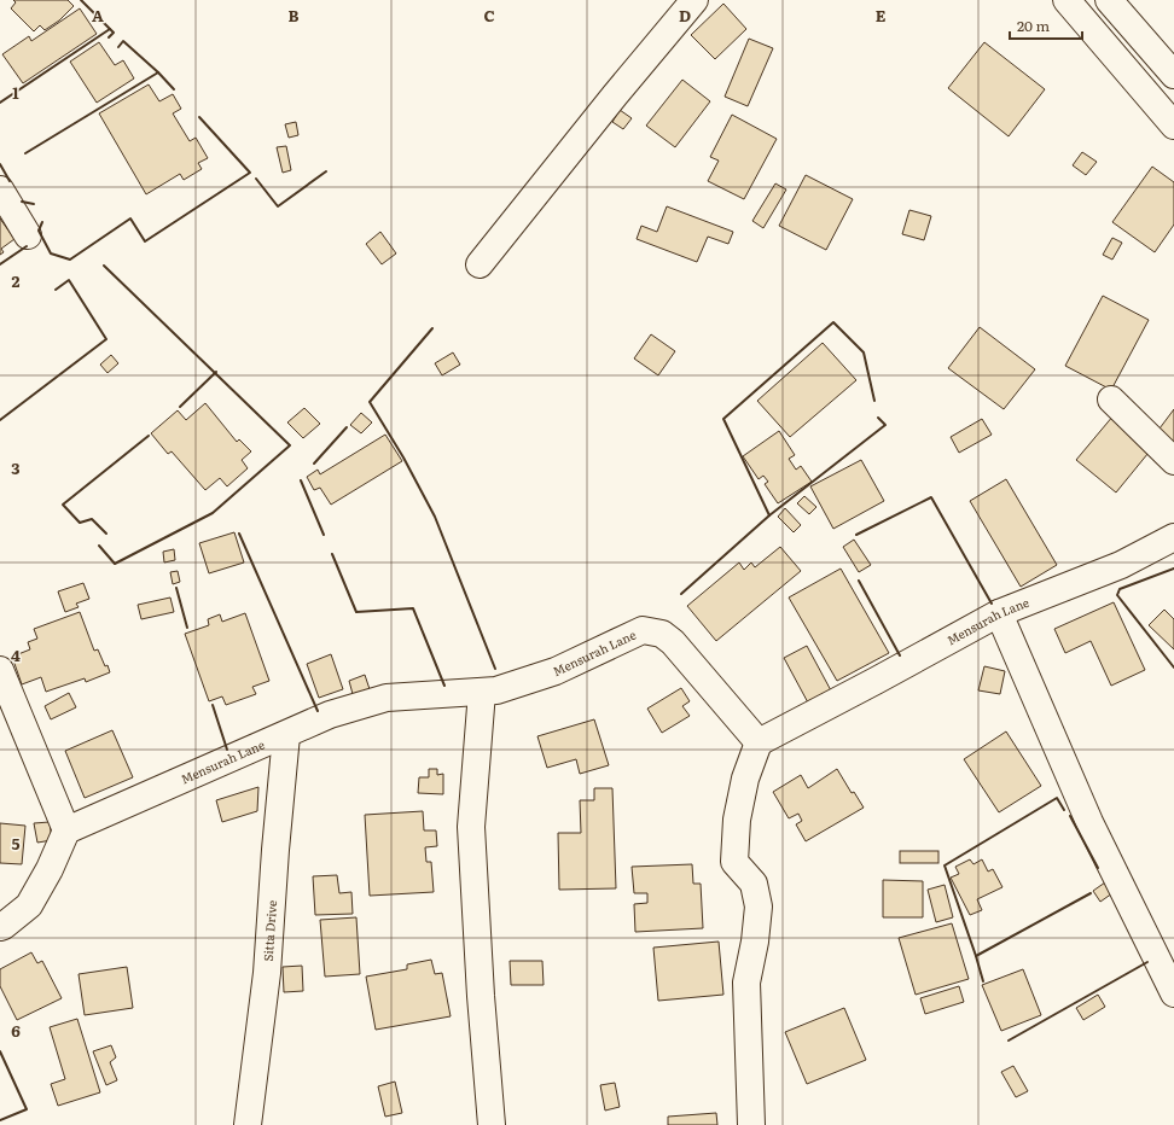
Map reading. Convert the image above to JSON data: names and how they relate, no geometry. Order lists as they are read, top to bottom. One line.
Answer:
{"streets":{"street":["Mensurah Lane","Sitta Drive"]},"crossings":[["Mensurah Lane","Sitta Drive"]],"scale_bar":"20 m","grid":{"columns":["A","B","C","D","E"],"rows":["1","2","3","4","5","6"]}}
